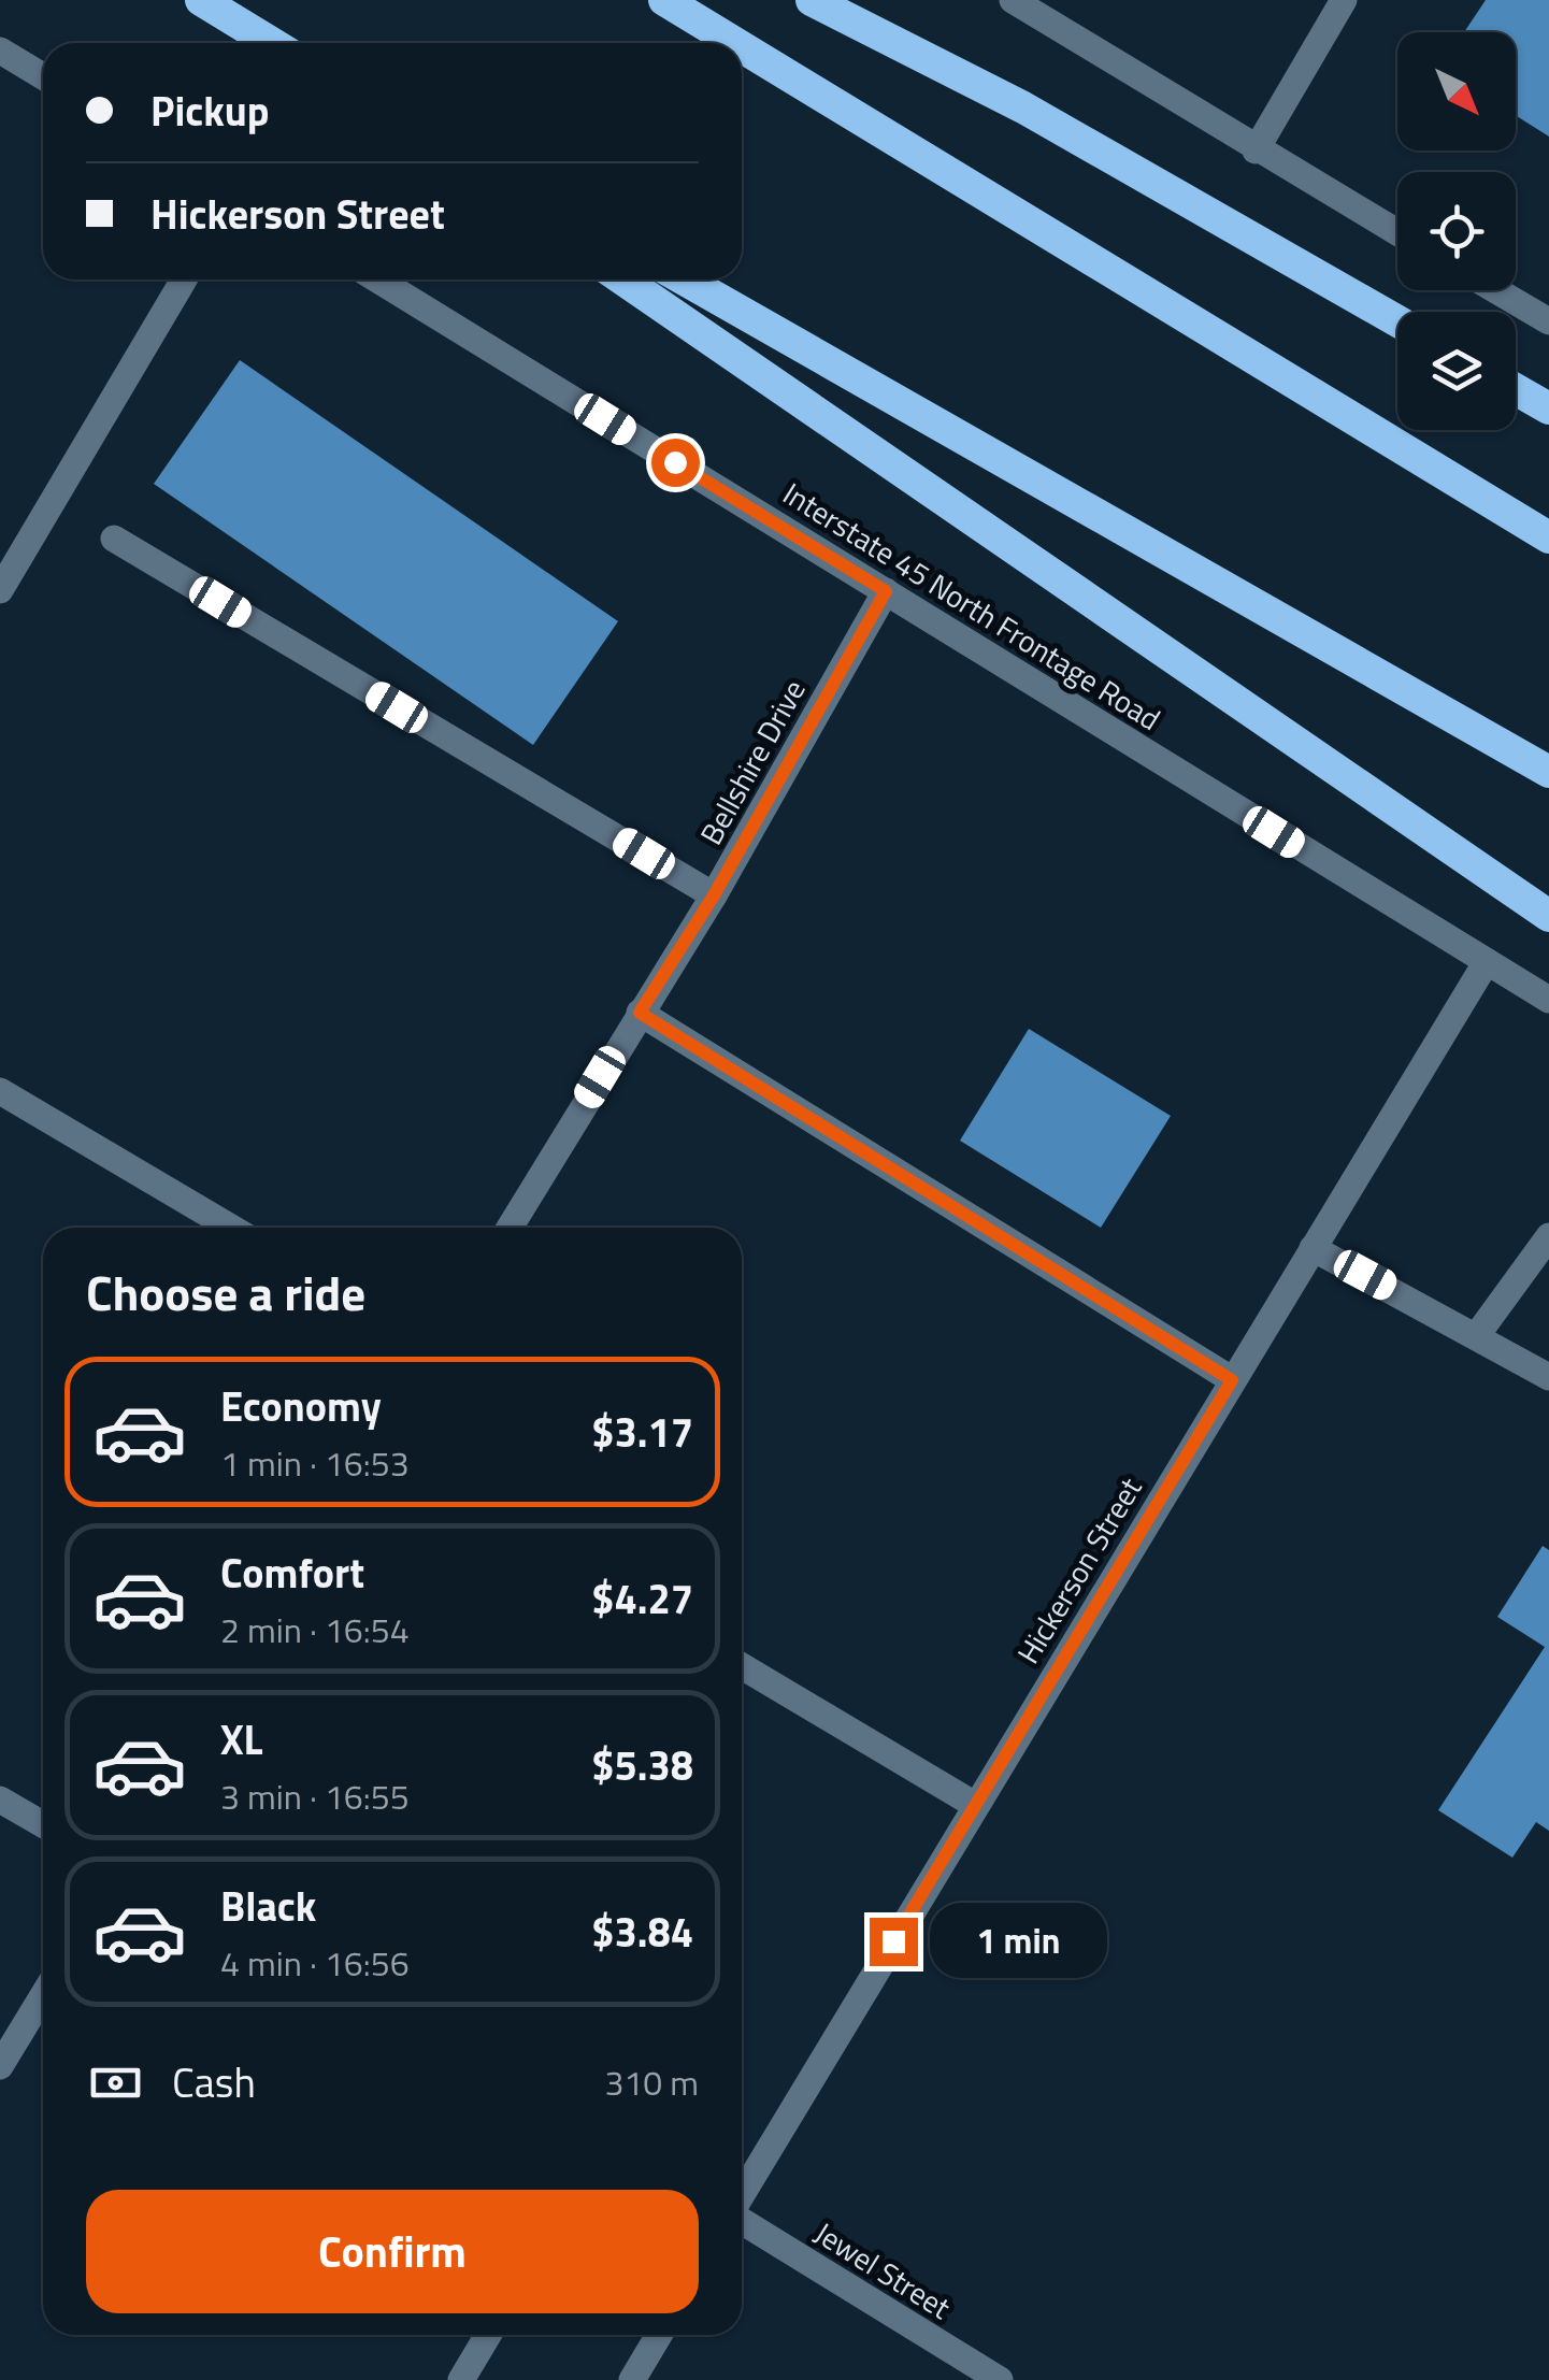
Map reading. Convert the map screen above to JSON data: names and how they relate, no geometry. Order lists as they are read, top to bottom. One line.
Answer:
{"streets":{"street":["Interstate 45 North Frontage Road","Bellshire Drive","Hickerson Street","Jewel Street"]},"crossings":[["Interstate 45 North Frontage Road","Bellshire Drive"],["Interstate 45 North Frontage Road","Hickerson Street"]],"north":"bottom right","page":{"banner":["Pickup","Hickerson Street"],"heading":"Choose a ride","list":[{"name":"Economy","note":"1 min · 16:53","value":"$3.17"},{"name":"Comfort","note":"2 min · 16:54","value":"$4.27"},{"name":"XL","note":"3 min · 16:55","value":"$5.38"},{"name":"Black","note":"4 min · 16:56","value":"$3.84"}],"bubble":"1 min","pay":["Cash","310 m"],"buttons":"Confirm"}}
